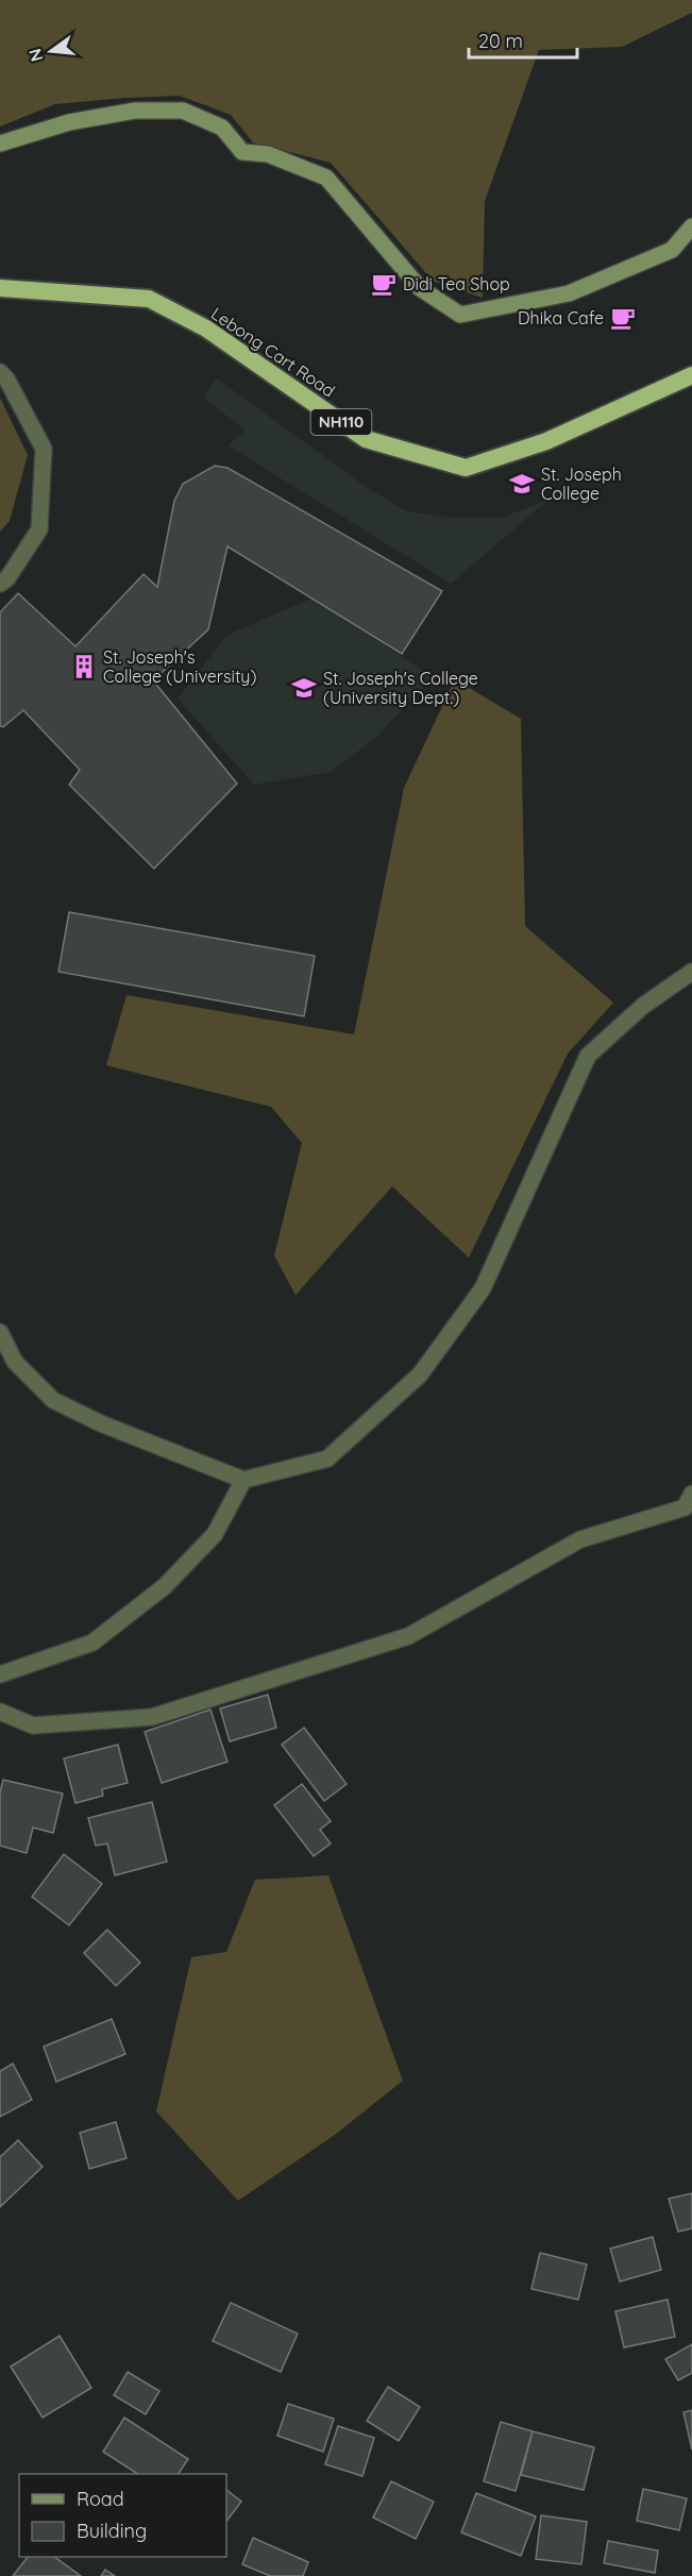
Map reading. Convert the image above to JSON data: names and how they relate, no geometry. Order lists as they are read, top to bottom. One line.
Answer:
{"streets":{"highway":["Lebong Cart Road","NH110"]},"places":{"cafe":["Didi Tea Shop","Dhika Cafe"],"school or university":["St. Joseph College","St. Joseph's College (University Dept.)"],"building":["St. Joseph's College (University)"]},"legend":["Road","Building"],"scale_bar":"20 m","north":"left"}
